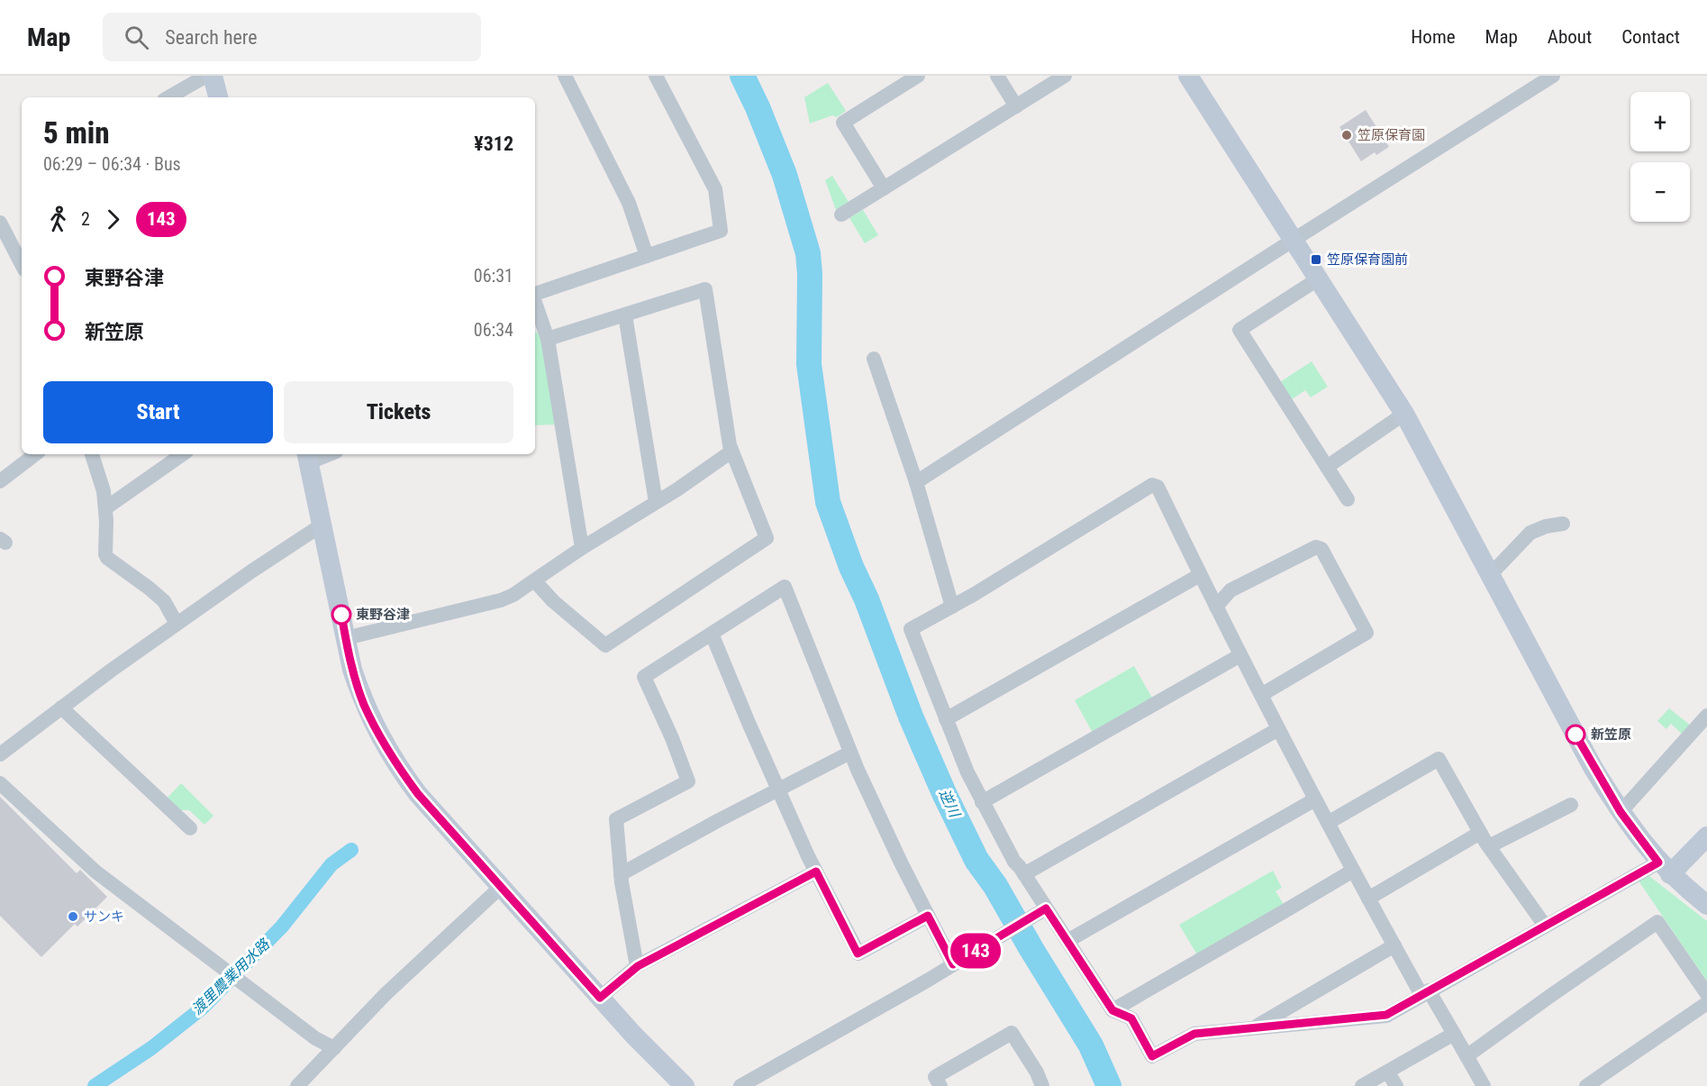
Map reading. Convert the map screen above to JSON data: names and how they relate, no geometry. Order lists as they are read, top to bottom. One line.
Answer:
{"water":["逆川","渡里農業用水路"],"places":{"other":["笠原保育園","東野谷津","新笠原","サンキ"],"transit":["笠原保育園前"]},"lines":["bus line 143"],"page":{"header":"Map","search":"Search here","nav":["Home","Map","About","Contact"],"on_map":"143","map_buttons":["+","−"],"heading":["5 min","06:29 – 06:34 · Bus","¥312"],"legs":["2","143"],"list":[{"name":"東野谷津","value":"06:31"},{"name":"新笠原","value":"06:34"}],"buttons":["Start","Tickets"]}}
